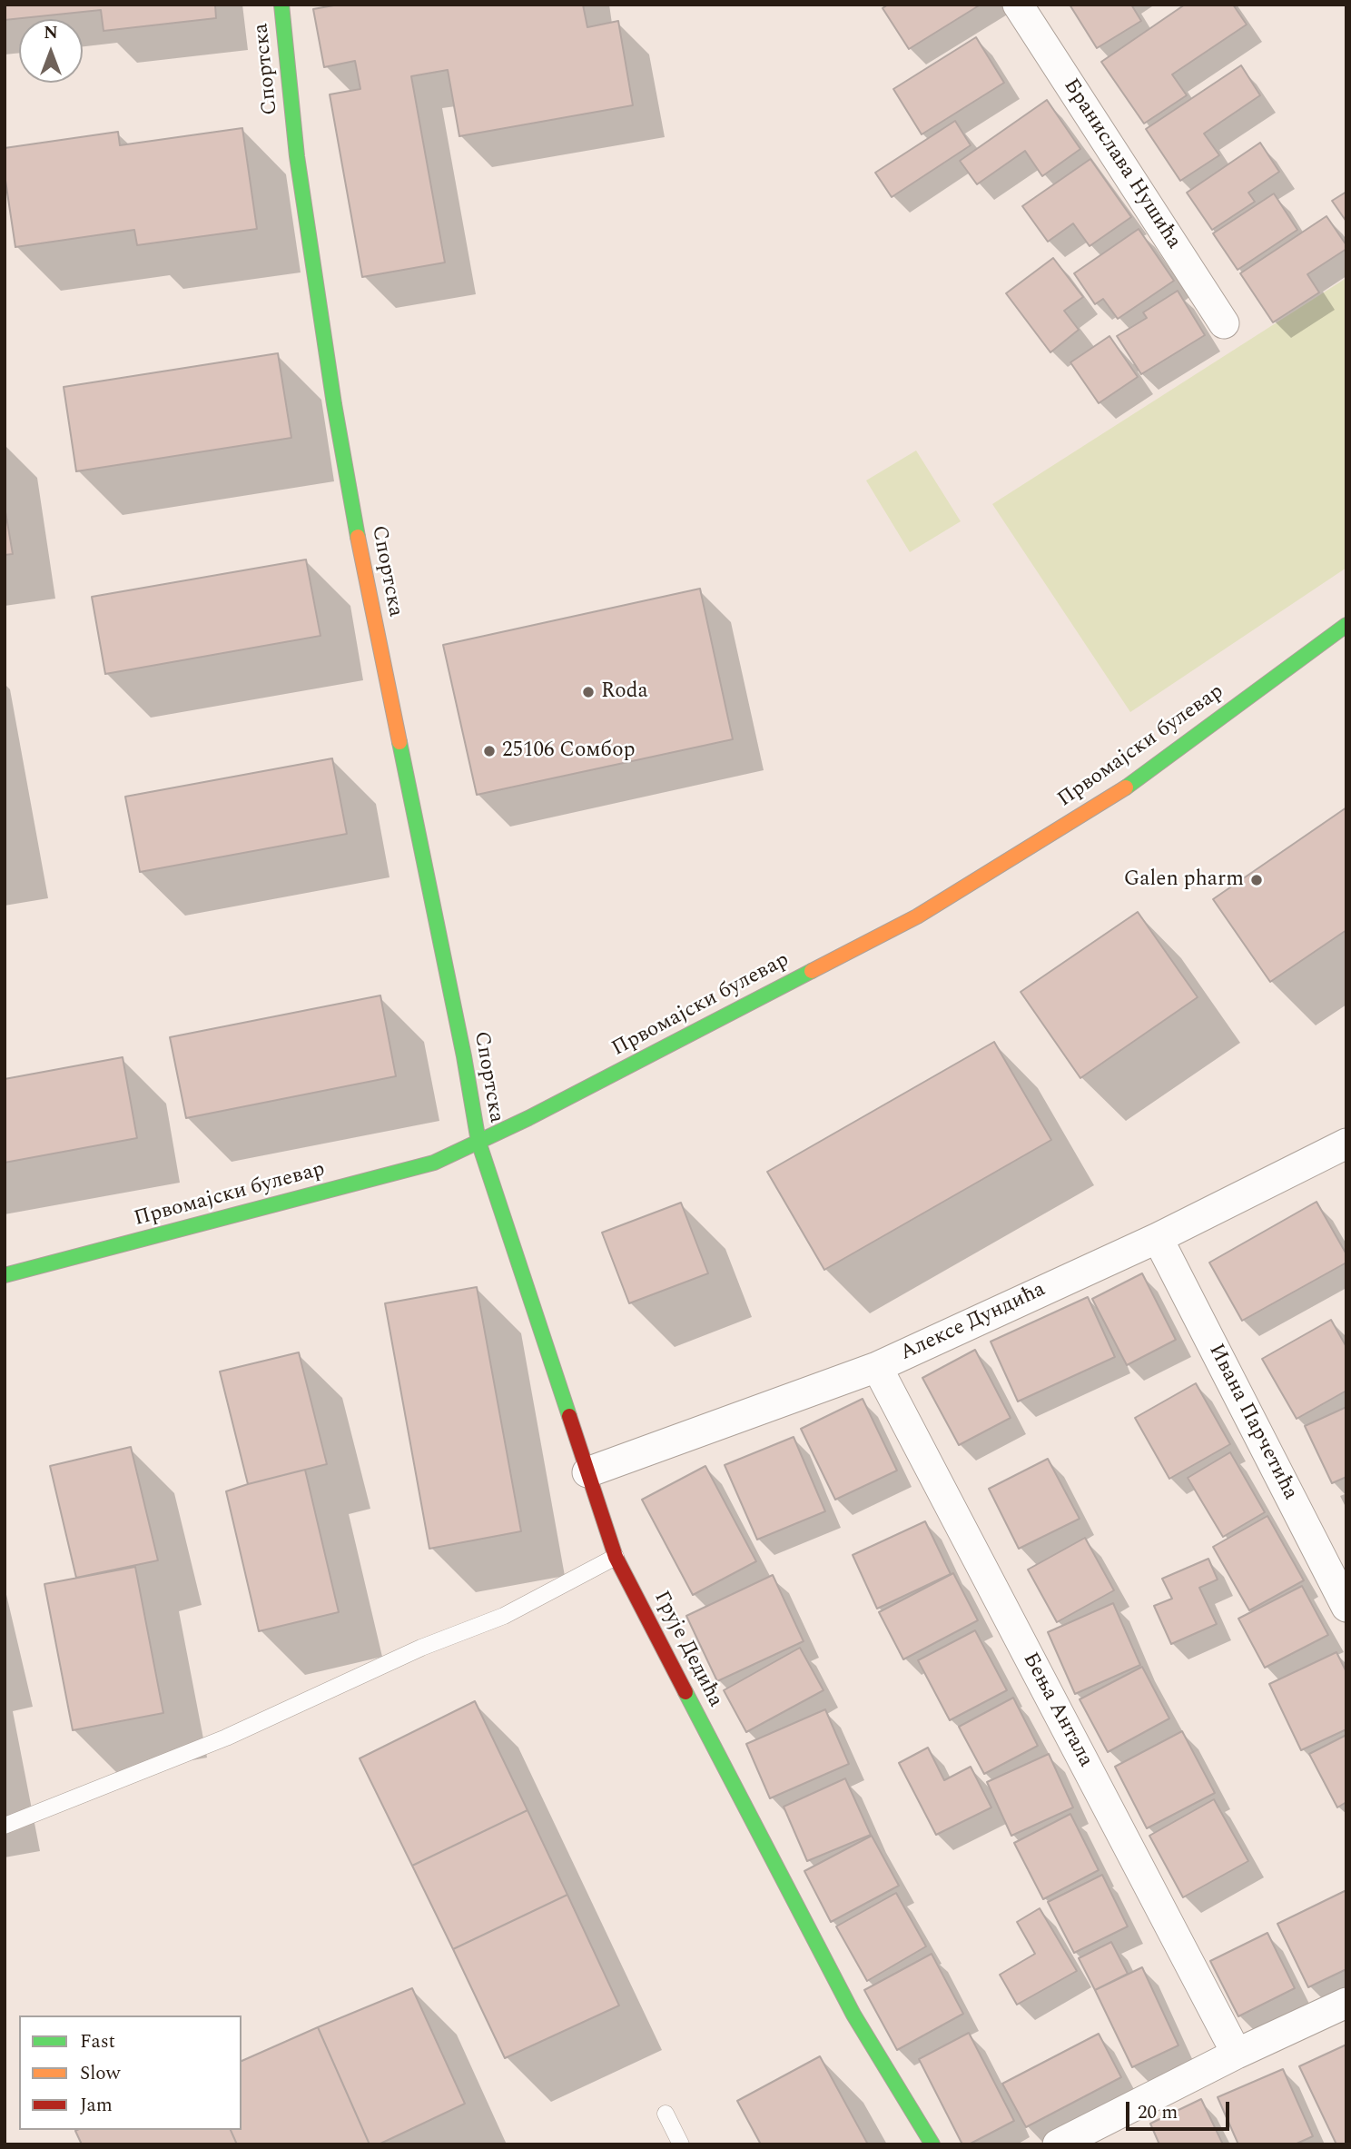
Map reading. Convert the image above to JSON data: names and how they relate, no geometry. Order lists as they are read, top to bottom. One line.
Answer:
{"streets":{"street":["Спортска","Бранислава Нушића","Првомајски булевар","Алексе Дундића","Ивана Парчетића","Грује Дедића","Бења Антала"]},"crossings":[["Спортска","Првомајски булевар"],["Спортска","Грује Дедића"],["Првомајски булевар","Грује Дедића"],["Алексе Дундића","Ивана Парчетића"],["Алексе Дундића","Грује Дедића"],["Алексе Дундића","Бења Антала"]],"places":["Roda","25106 Сомбор","Galen pharm"],"legend":["Fast","Slow","Jam"],"scale_bar":"20 m","north":"top"}
